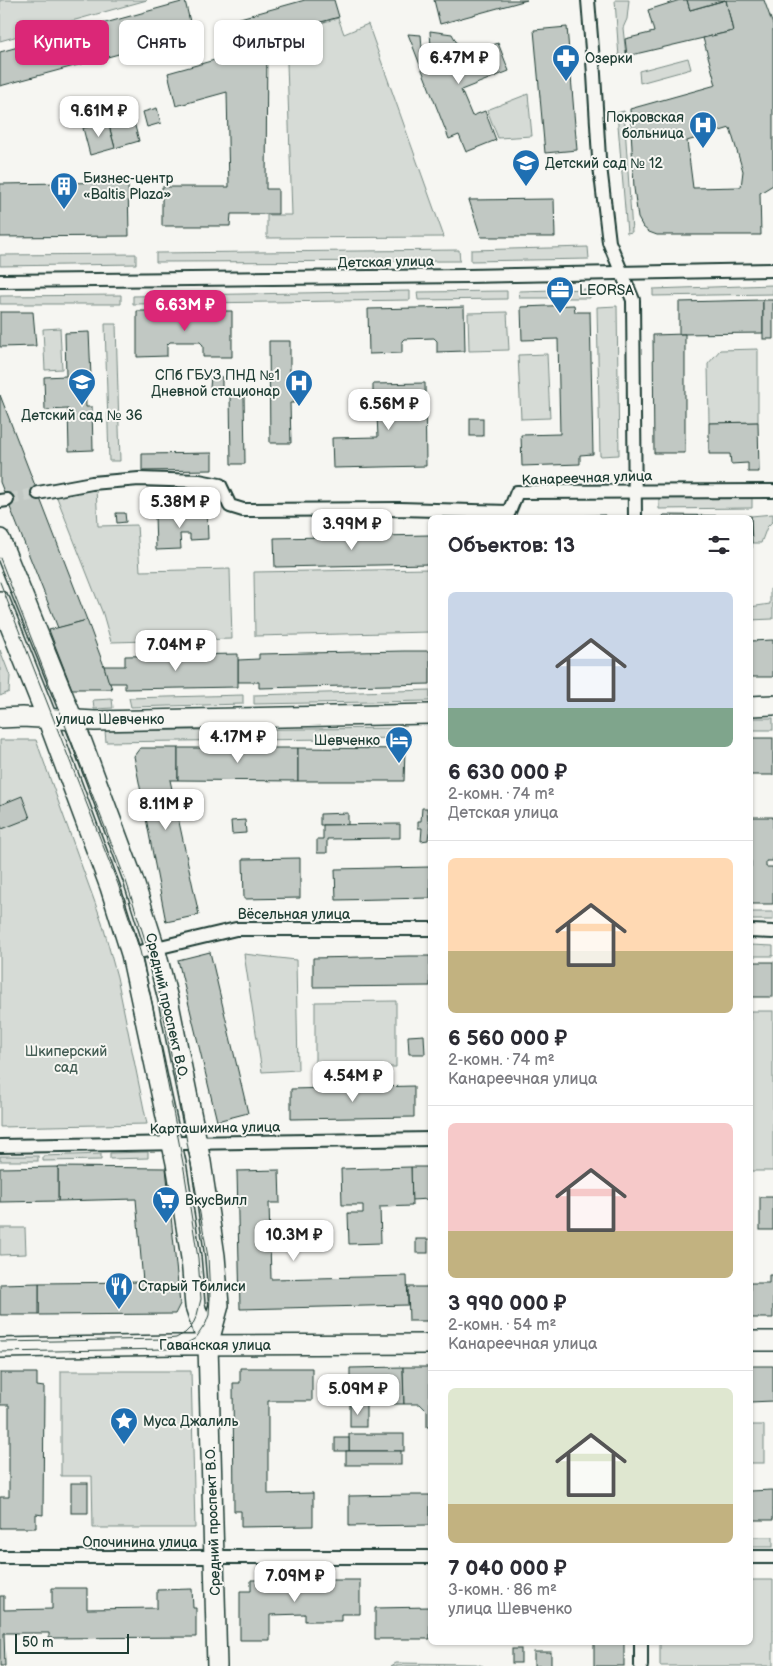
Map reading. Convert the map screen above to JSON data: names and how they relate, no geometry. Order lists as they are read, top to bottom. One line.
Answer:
{"streets":{"main road":["улица Шевченко","Средний проспект В.О.","Гаванская улица"],"street":["Детская улица","Канареечная улица","Вёсельная улица","Карташихина улица","Опочинина улица"]},"crossings":[["улица Шевченко","Средний проспект В.О."],["Вёсельная улица","Средний проспект В.О."],["Средний проспект В.О.","Карташихина улица"],["Средний проспект В.О.","Гаванская улица"],["Средний проспект В.О.","Опочинина улица"]],"parks":["Шкиперский сад"],"places":{"pharmacy":["Озерки"],"hospital":["Покровская больница","СПб ГБУЗ ПНД №1 Дневной стационар"],"school or university":["Детский сад № 12","Детский сад № 36"],"building":["Бизнес-центр «Baltis Plaza»"],"office":["LEORSA"],"hotel":["Шевченко"],"supermarket":["ВкусВилл"],"restaurant":["Старый Тбилиси"],"place":["Муса Джалиль"]},"scale_bar":"50 m","page":{"chip":["Купить","Снять","Фильтры"],"price":["6.47M ₽","9.61M ₽","6.63M ₽","6.56M ₽","5.38M ₽","3.99M ₽","7.04M ₽","4.17M ₽","8.11M ₽","4.54M ₽","10.3M ₽","5.09M ₽","7.09M ₽"],"heading":"Объектов: 13","list":[{"name":"6 630 000 ₽","note":"2-комн. · 74 m² · Детская улица"},{"name":"6 560 000 ₽","note":"2-комн. · 74 m² · Канареечная улица"},{"name":"3 990 000 ₽","note":"2-комн. · 54 m² · Канареечная улица"},{"name":"7 040 000 ₽","note":"3-комн. · 86 m² · улица Шевченко"}],"scale":"50 m"}}
